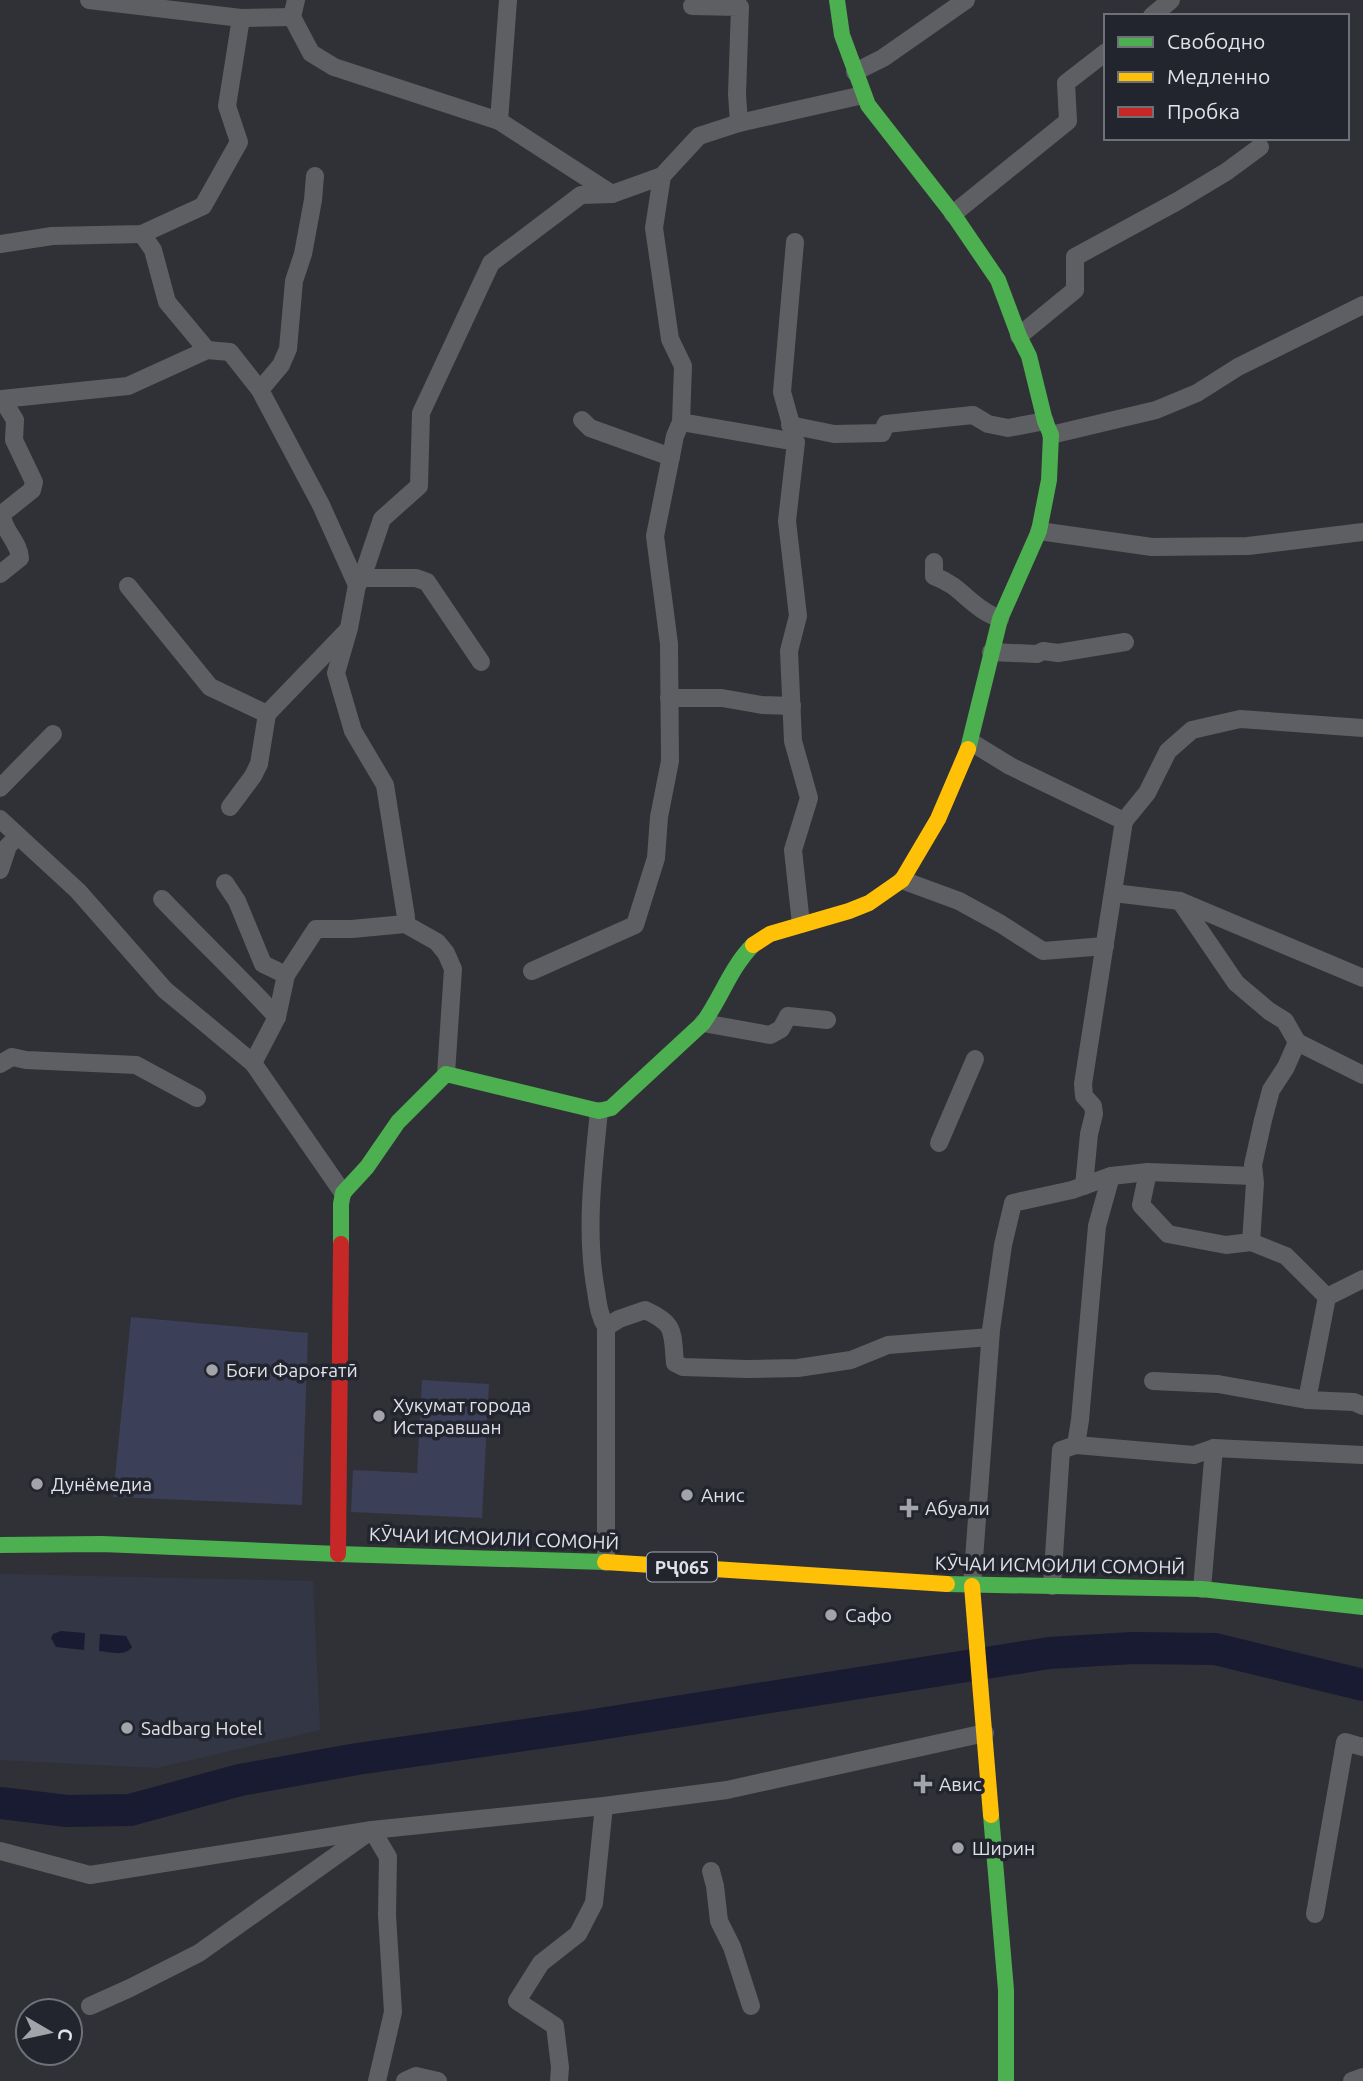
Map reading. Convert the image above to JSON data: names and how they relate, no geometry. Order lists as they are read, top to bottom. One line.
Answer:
{"streets":{"main road":["КӮЧАИ ИСМОИЛИ СОМОНӢ","РҶ065"]},"places":{"other":["Боғи Фароғатӣ","Хукумат города Истаравшан","Дунёмедиа","Анис","Сафо","Sadbarg Hotel","Ширин"],"health":["Абуали","Авис"]},"legend":["Свободно","Медленно","Пробка"],"north":"right"}
